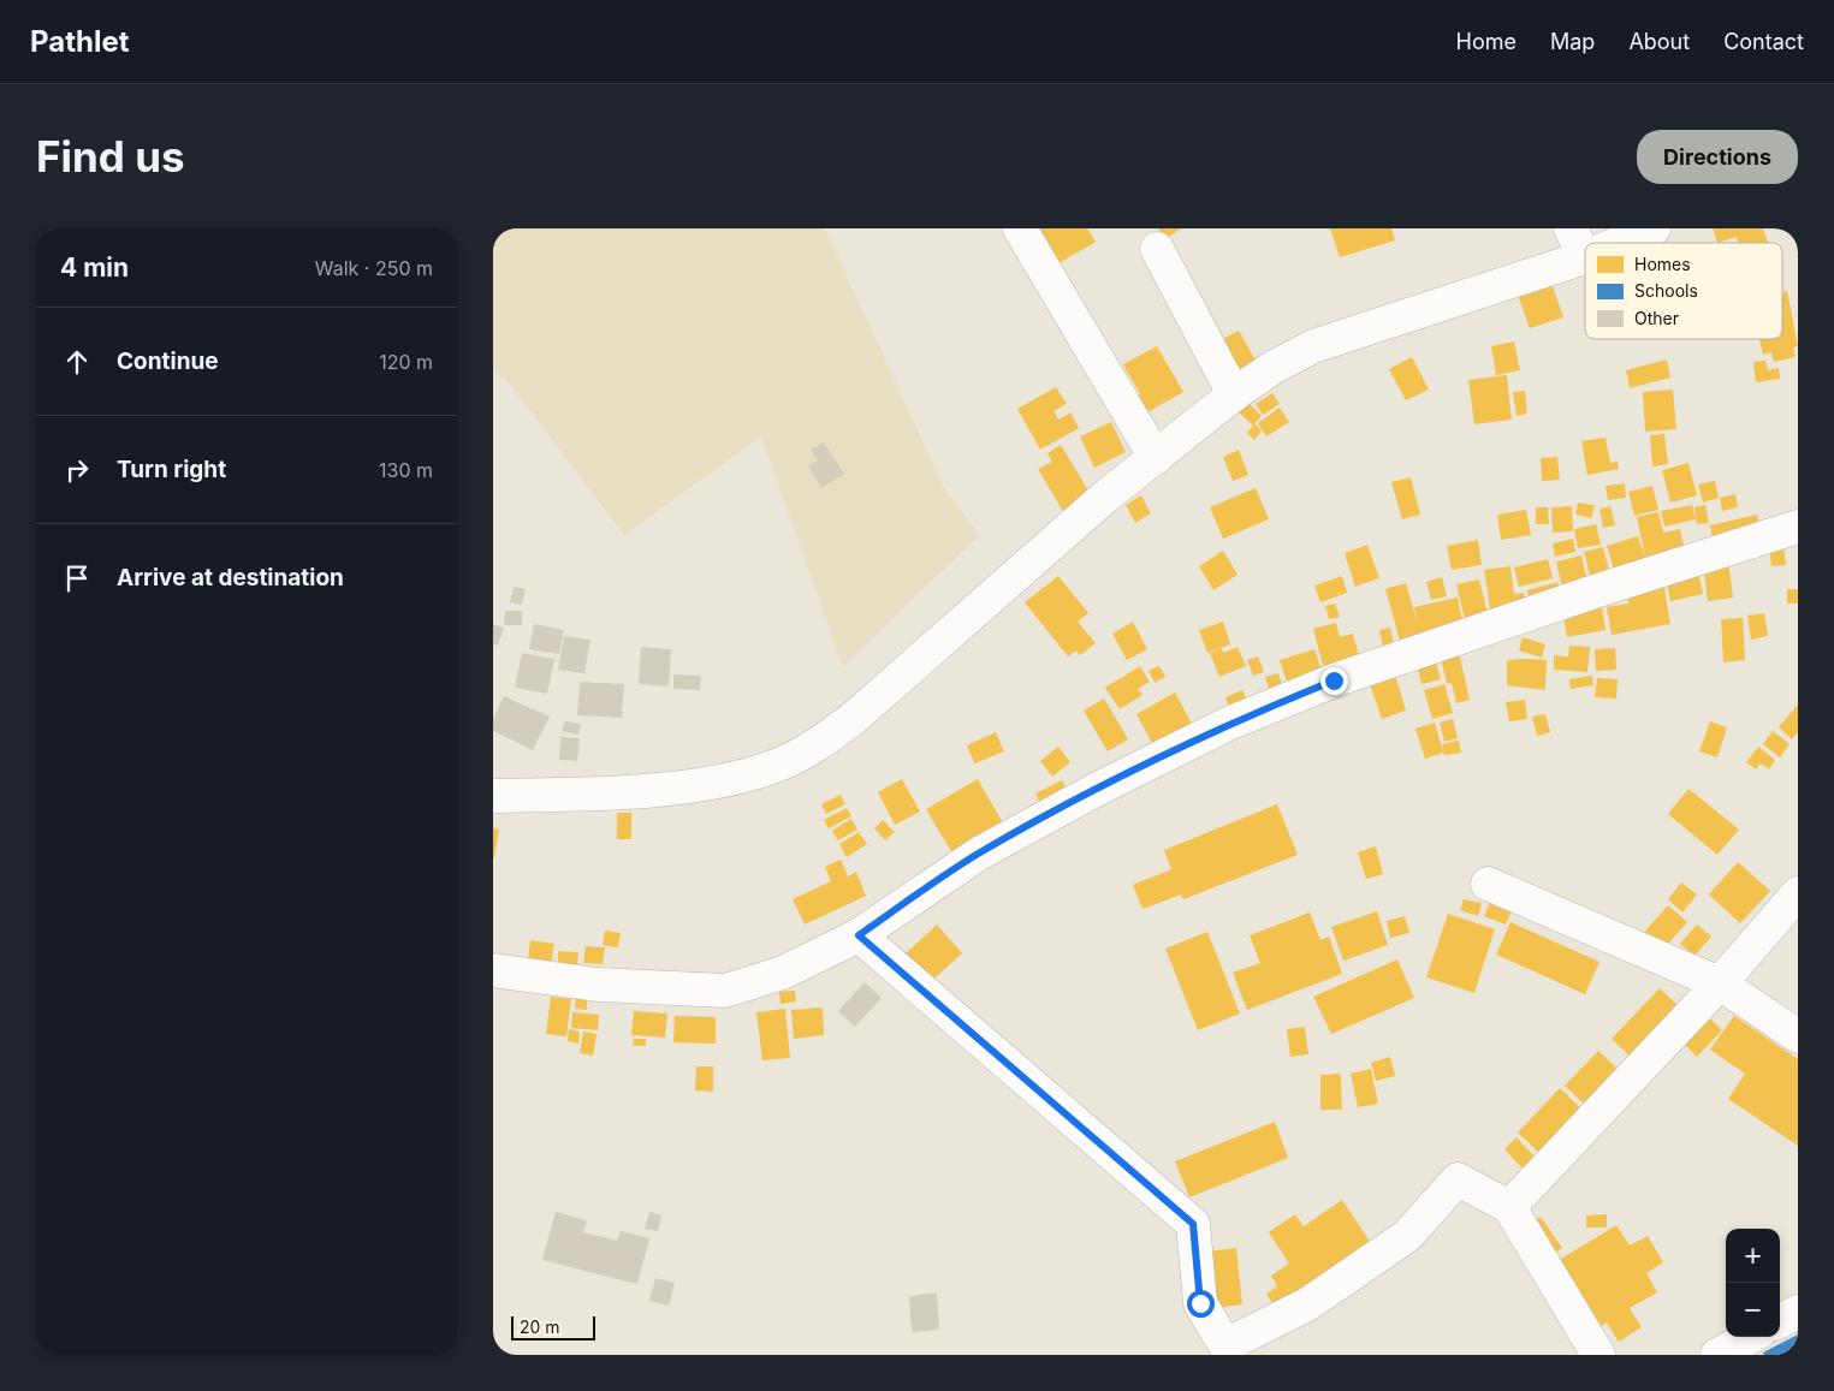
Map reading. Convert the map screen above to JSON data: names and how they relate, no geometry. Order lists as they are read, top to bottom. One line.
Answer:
{"legend":["Homes","Schools","Other"],"scale_bar":"20 m","page":{"header":"Pathlet","nav":["Home","Map","About","Contact"],"buttons":"Directions","title":"Find us","heading":["4 min","Walk · 250 m"],"list":[["Continue","120 m"],["Turn right","130 m"],"Arrive at destination"],"map_buttons":["+","−"],"scale":"20 m"}}
